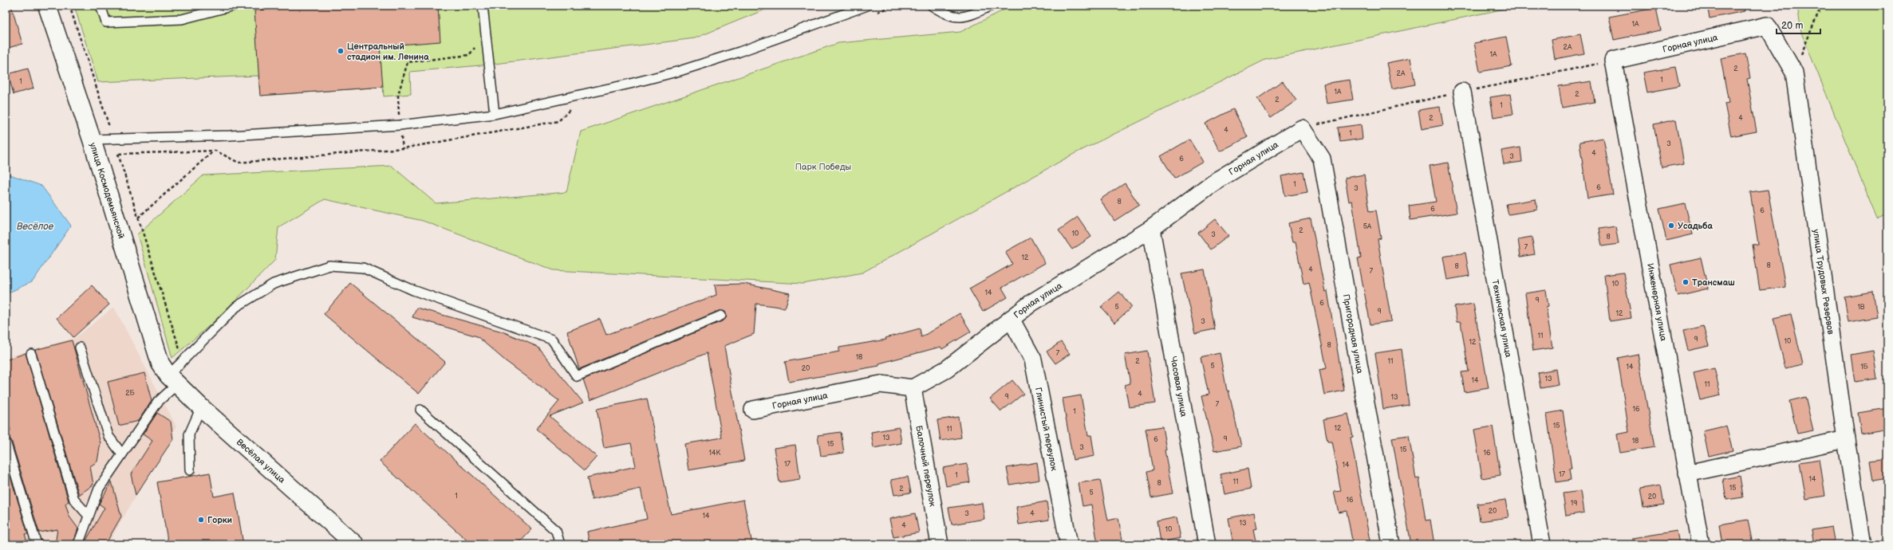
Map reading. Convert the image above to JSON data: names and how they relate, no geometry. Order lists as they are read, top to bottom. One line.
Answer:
{"streets":{"street":["Горная улица","улица Космодемьянской","улица Трудовых Резервов","Инженерная улица","Техническая улица","Пригородная улица","Часовая улица","Глинистый переулок","Весёлая улица","Балочный переулок"]},"crossings":[["Горная улица","улица Трудовых Резервов"],["Горная улица","Инженерная улица"],["Горная улица","Пригородная улица"],["Горная улица","Часовая улица"],["Горная улица","Глинистый переулок"],["Горная улица","Балочный переулок"],["улица Космодемьянской","Весёлая улица"]],"water":["Весёлое"],"parks":["Парк Победы"],"places":["Центральный стадион им. Ленина","Усадьба","Трансмаш","Горки"],"house_numbers":["1А","2А","1А","2","2А","1","1","1А","2","2","1","2","4","4","1","3","4","3","6","1","6","3","8","6","6","5А","2","10","3","8","7","12","8","8","4","7","10","14","9","6","5","1В","9","12","3","11","9","10","12","8","7","18","2","11","5","14","1Б","20","13","14","11","2Б","4","9","13","7","16","1","15","12","11","13","9","6","18","15","3","15","14К","16","17","14","17","1","14","11","8","15","2","5","1","20","16","19","20","3","4","14","13","4","10"],"scale_bar":"20 m"}
